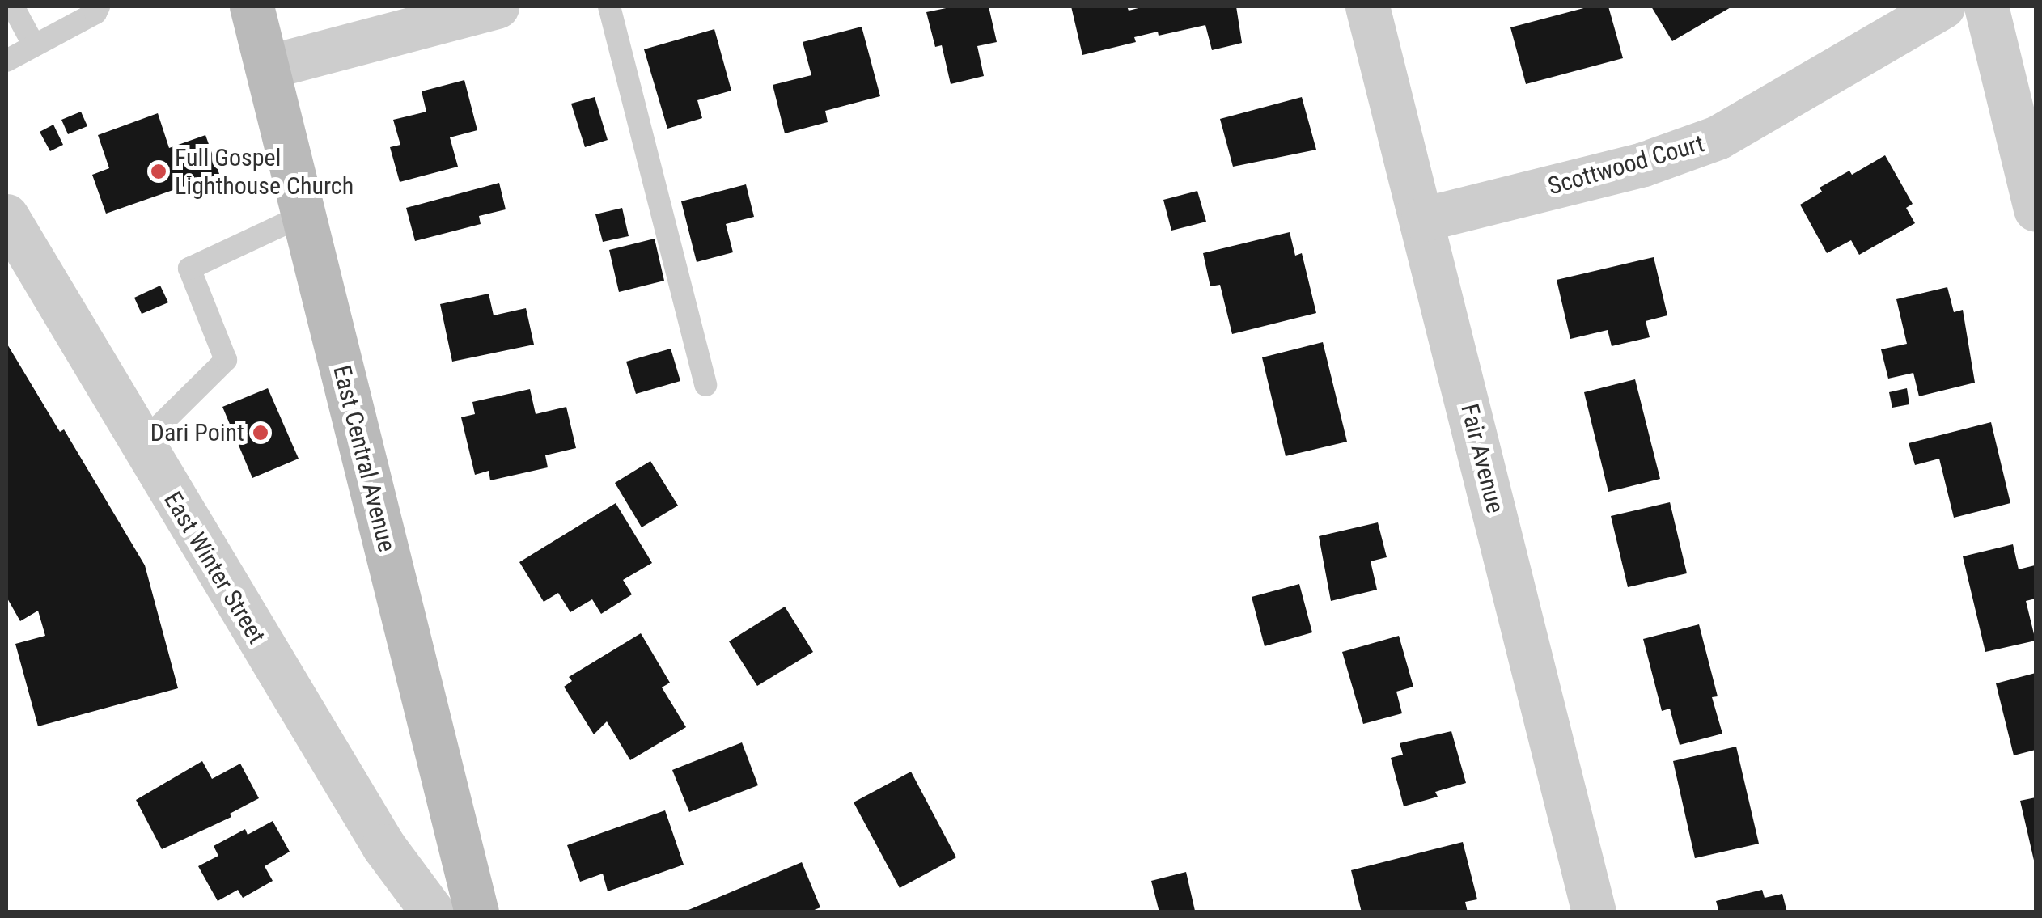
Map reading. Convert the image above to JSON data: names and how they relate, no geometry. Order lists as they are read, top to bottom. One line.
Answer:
{"streets":{"main road":["East Central Avenue"],"street":["Scottwood Court","Fair Avenue","East Winter Street"]},"crossings":[["Scottwood Court","Fair Avenue"]],"places":["Full Gospel Lighthouse Church","Dari Point"]}
